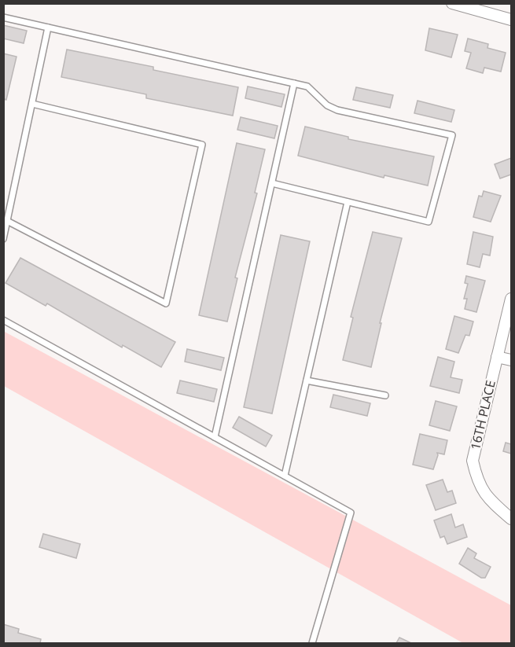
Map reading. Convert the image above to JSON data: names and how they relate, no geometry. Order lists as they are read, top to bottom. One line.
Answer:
{"streets":{"street":["16TH PLACE"]}}
